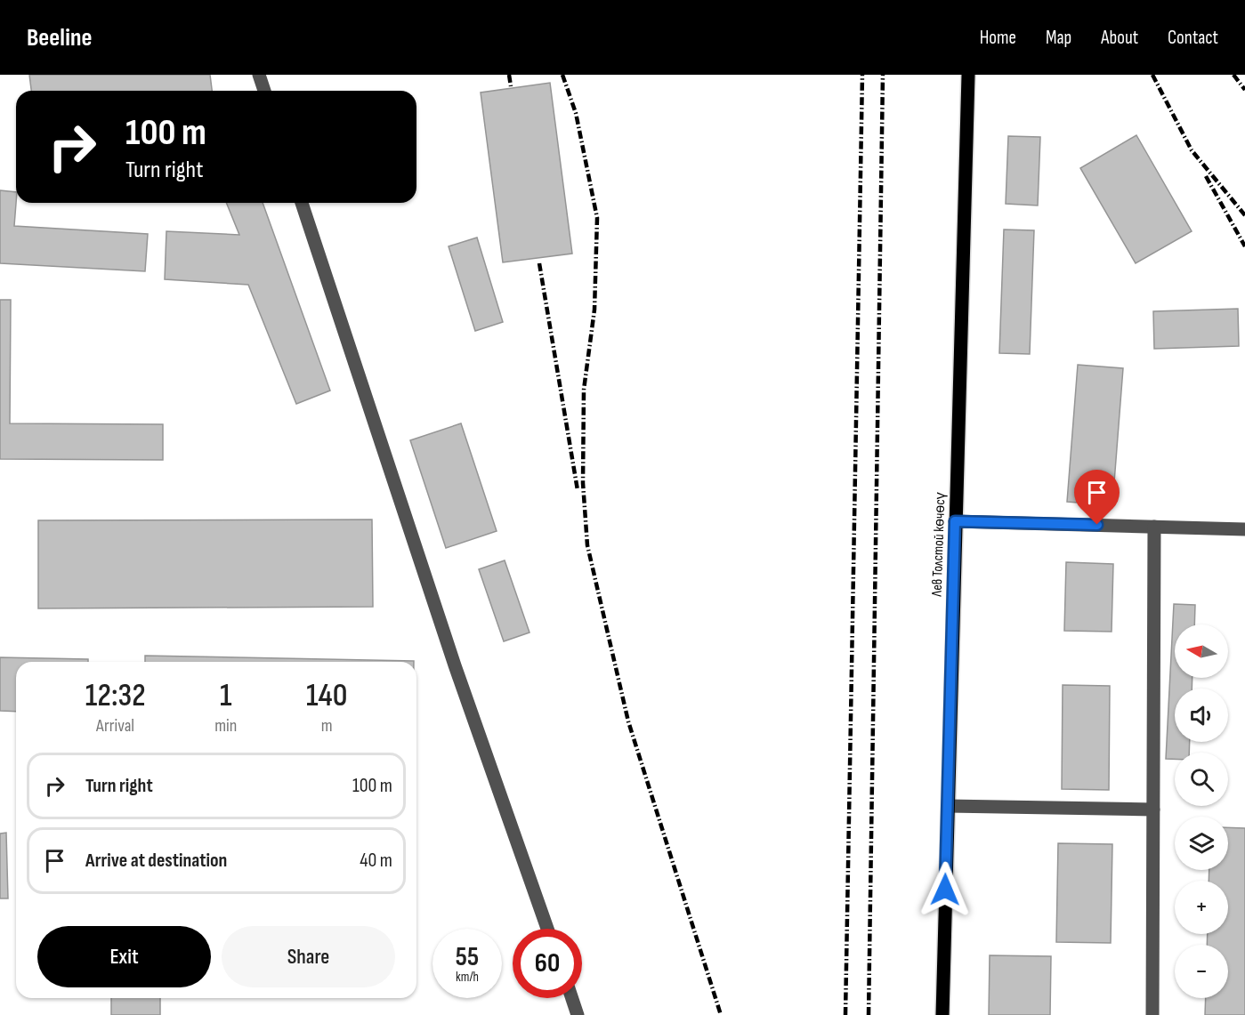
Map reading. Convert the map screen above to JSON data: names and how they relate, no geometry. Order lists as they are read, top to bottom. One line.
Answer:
{"streets":{"main road":["Лев Толстой көчөсү"]},"north":"left","page":{"header":"Beeline","nav":["Home","Map","About","Contact"],"turn":["100 m","Turn right"],"map_buttons":["+","−"],"eta":["12:32","Arrival","1","min","140","m"],"list":[{"name":"Turn right","value":"100 m"},{"name":"Arrive at destination","value":"40 m"}],"buttons":["Exit","Share"],"speed":"55 km/h","limit":"60"}}
